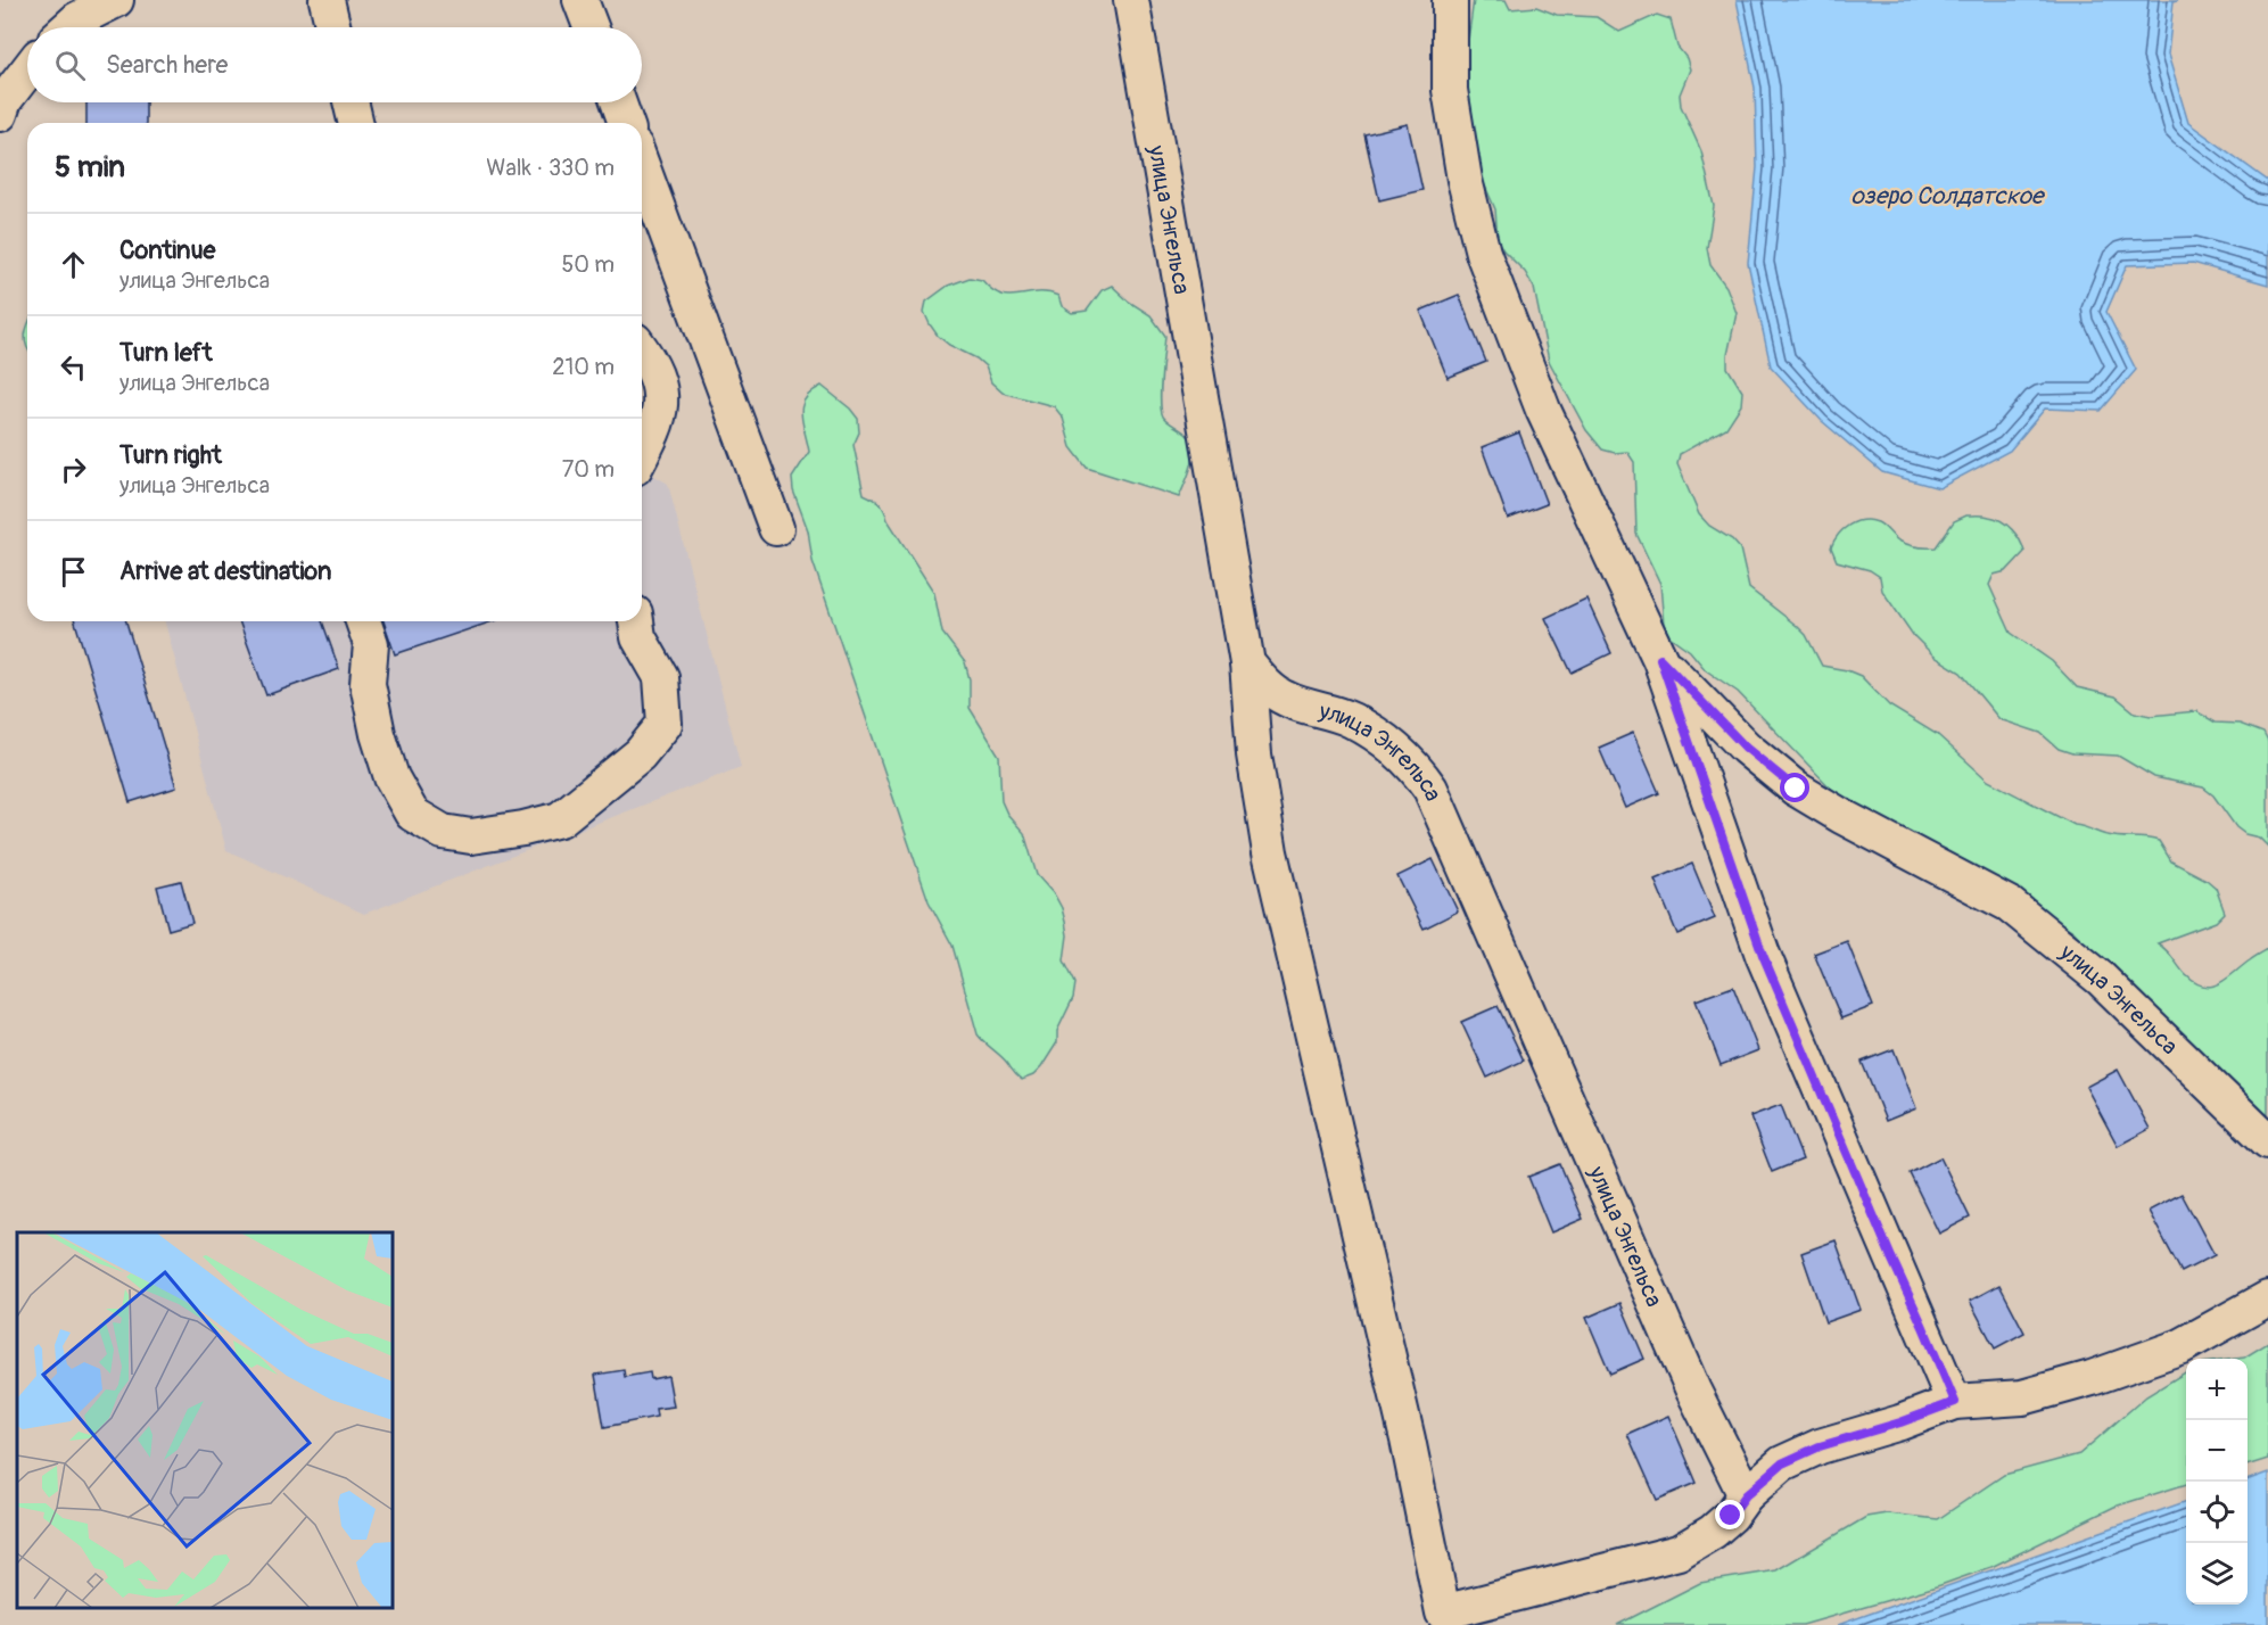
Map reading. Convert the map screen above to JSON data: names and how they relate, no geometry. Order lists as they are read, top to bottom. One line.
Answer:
{"streets":{"street":["улица Энгельса"]},"water":["озеро Солдатское"],"page":{"search":"Search here","heading":["5 min","Walk · 330 m"],"list":[["Continue","улица Энгельса","50 m"],["Turn left","улица Энгельса","210 m"],["Turn right","улица Энгельса","70 m"],"Arrive at destination"],"map_buttons":["+","−"]}}
